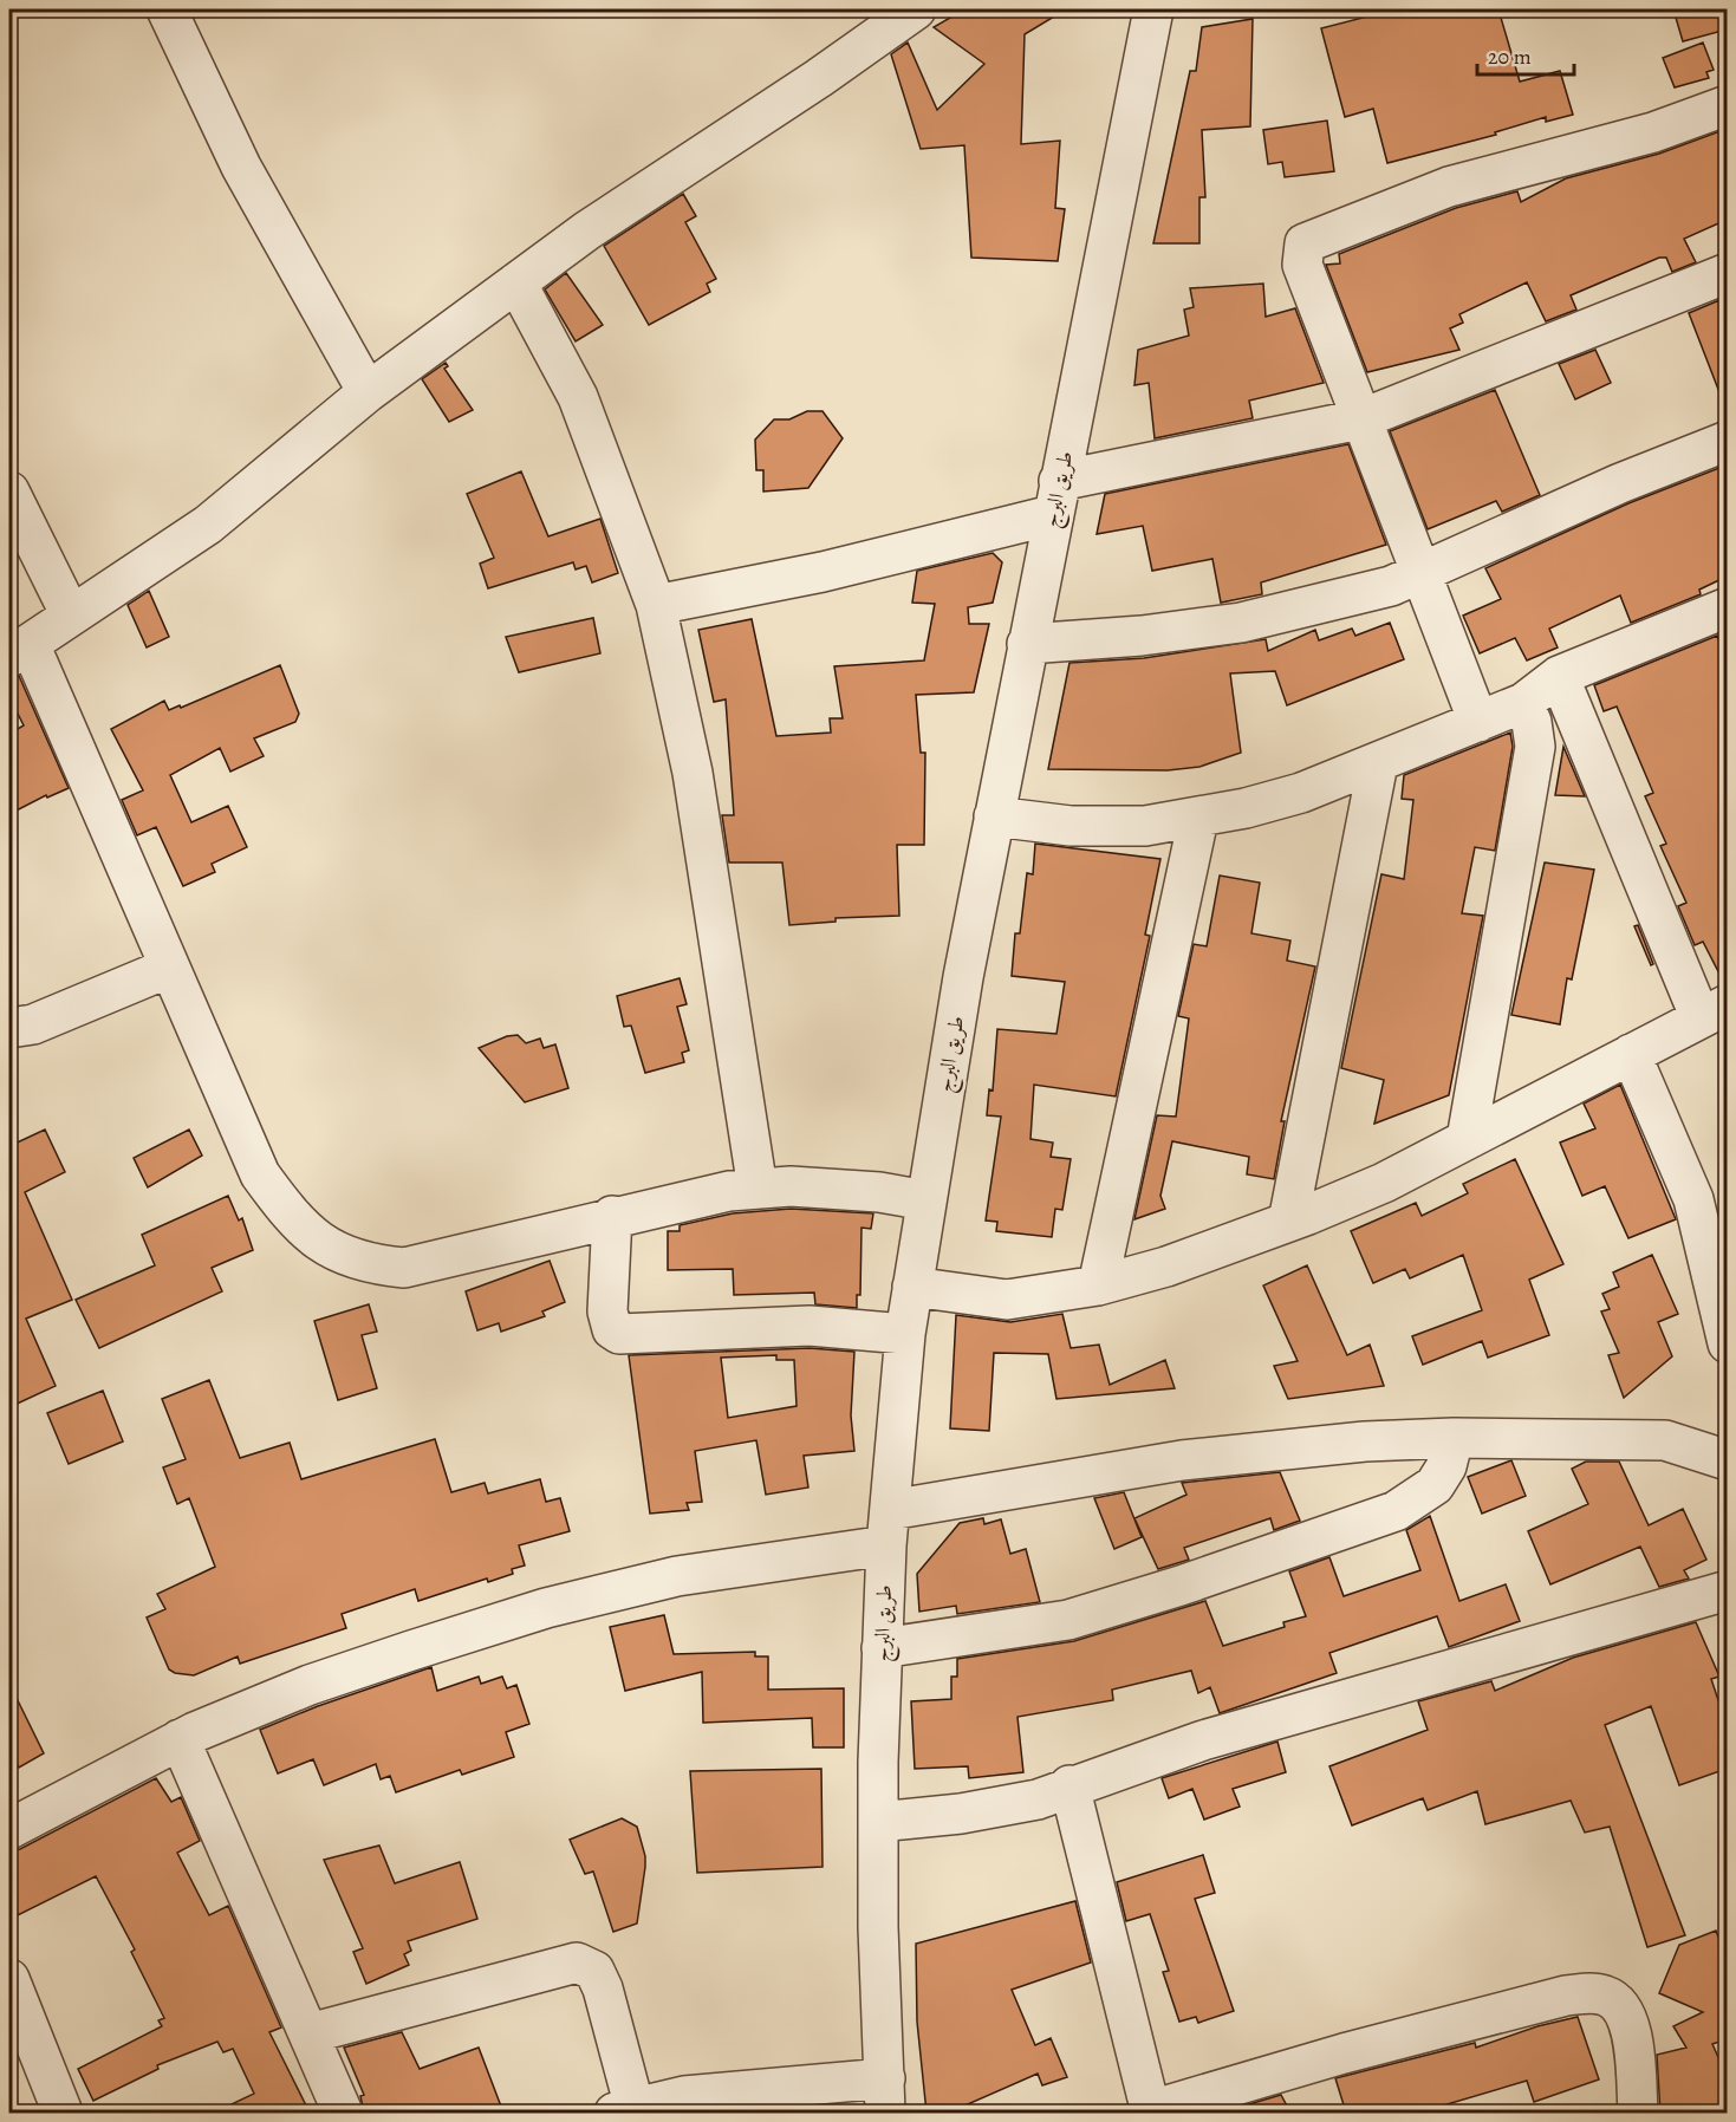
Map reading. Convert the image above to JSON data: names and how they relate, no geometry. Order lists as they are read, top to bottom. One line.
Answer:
{"streets":{"street":["طريق البرج"]},"scale_bar":"20 m"}
